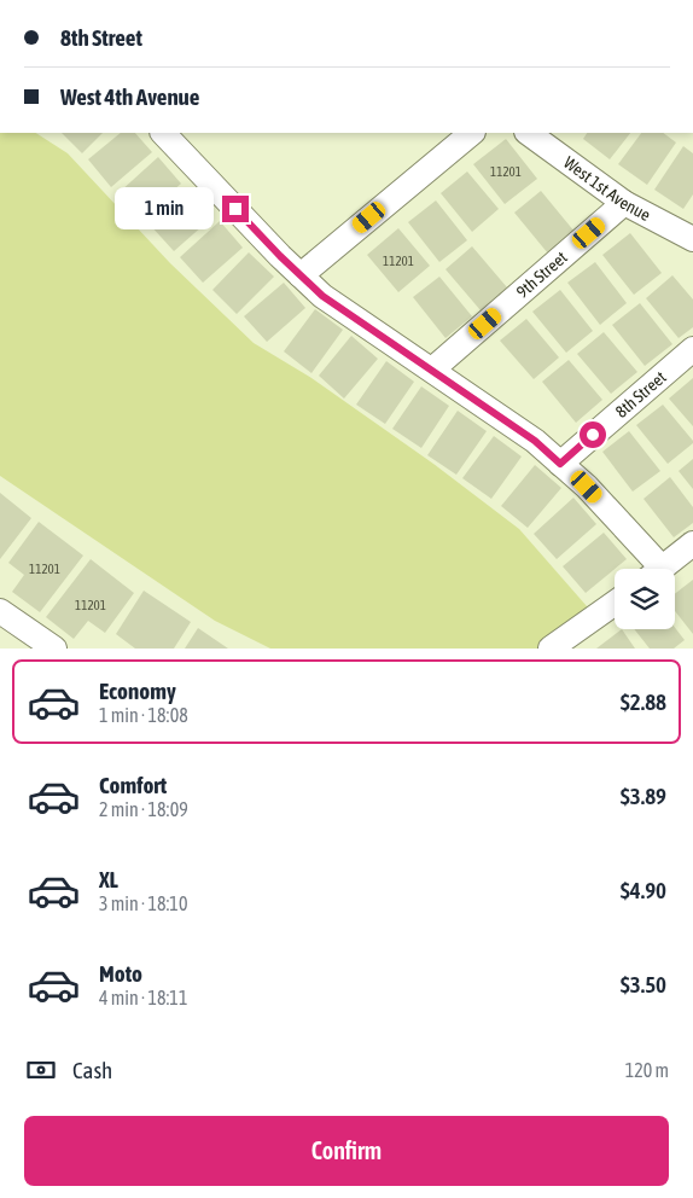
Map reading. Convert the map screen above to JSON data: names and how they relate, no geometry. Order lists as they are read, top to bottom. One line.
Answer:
{"streets":{"street":["West 1st Avenue","9th Street","8th Street"]},"crossings":[["West 1st Avenue","9th Street"]],"house_numbers":["11201","11201","11201","11201"],"page":{"banner":["8th Street","West 4th Avenue"],"bubble":"1 min","list":[{"name":"Economy","note":"1 min · 18:08","value":"$2.88"},{"name":"Comfort","note":"2 min · 18:09","value":"$3.89"},{"name":"XL","note":"3 min · 18:10","value":"$4.90"},{"name":"Moto","note":"4 min · 18:11","value":"$3.50"}],"pay":["Cash","120 m"],"buttons":"Confirm"}}
